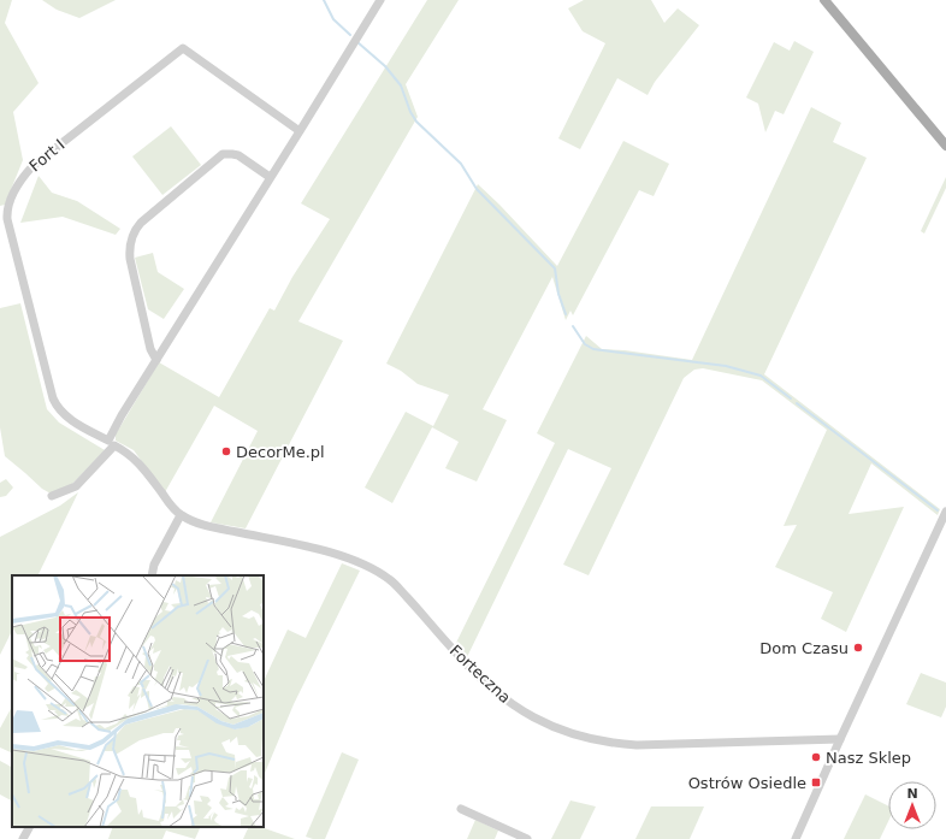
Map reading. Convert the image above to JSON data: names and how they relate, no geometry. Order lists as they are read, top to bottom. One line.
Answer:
{"streets":{"street":["Fort I","Forteczna"]},"places":{"other":["DecorMe.pl","Dom Czasu","Nasz Sklep"],"transit":["Ostrów Osiedle"]},"north":"top"}
